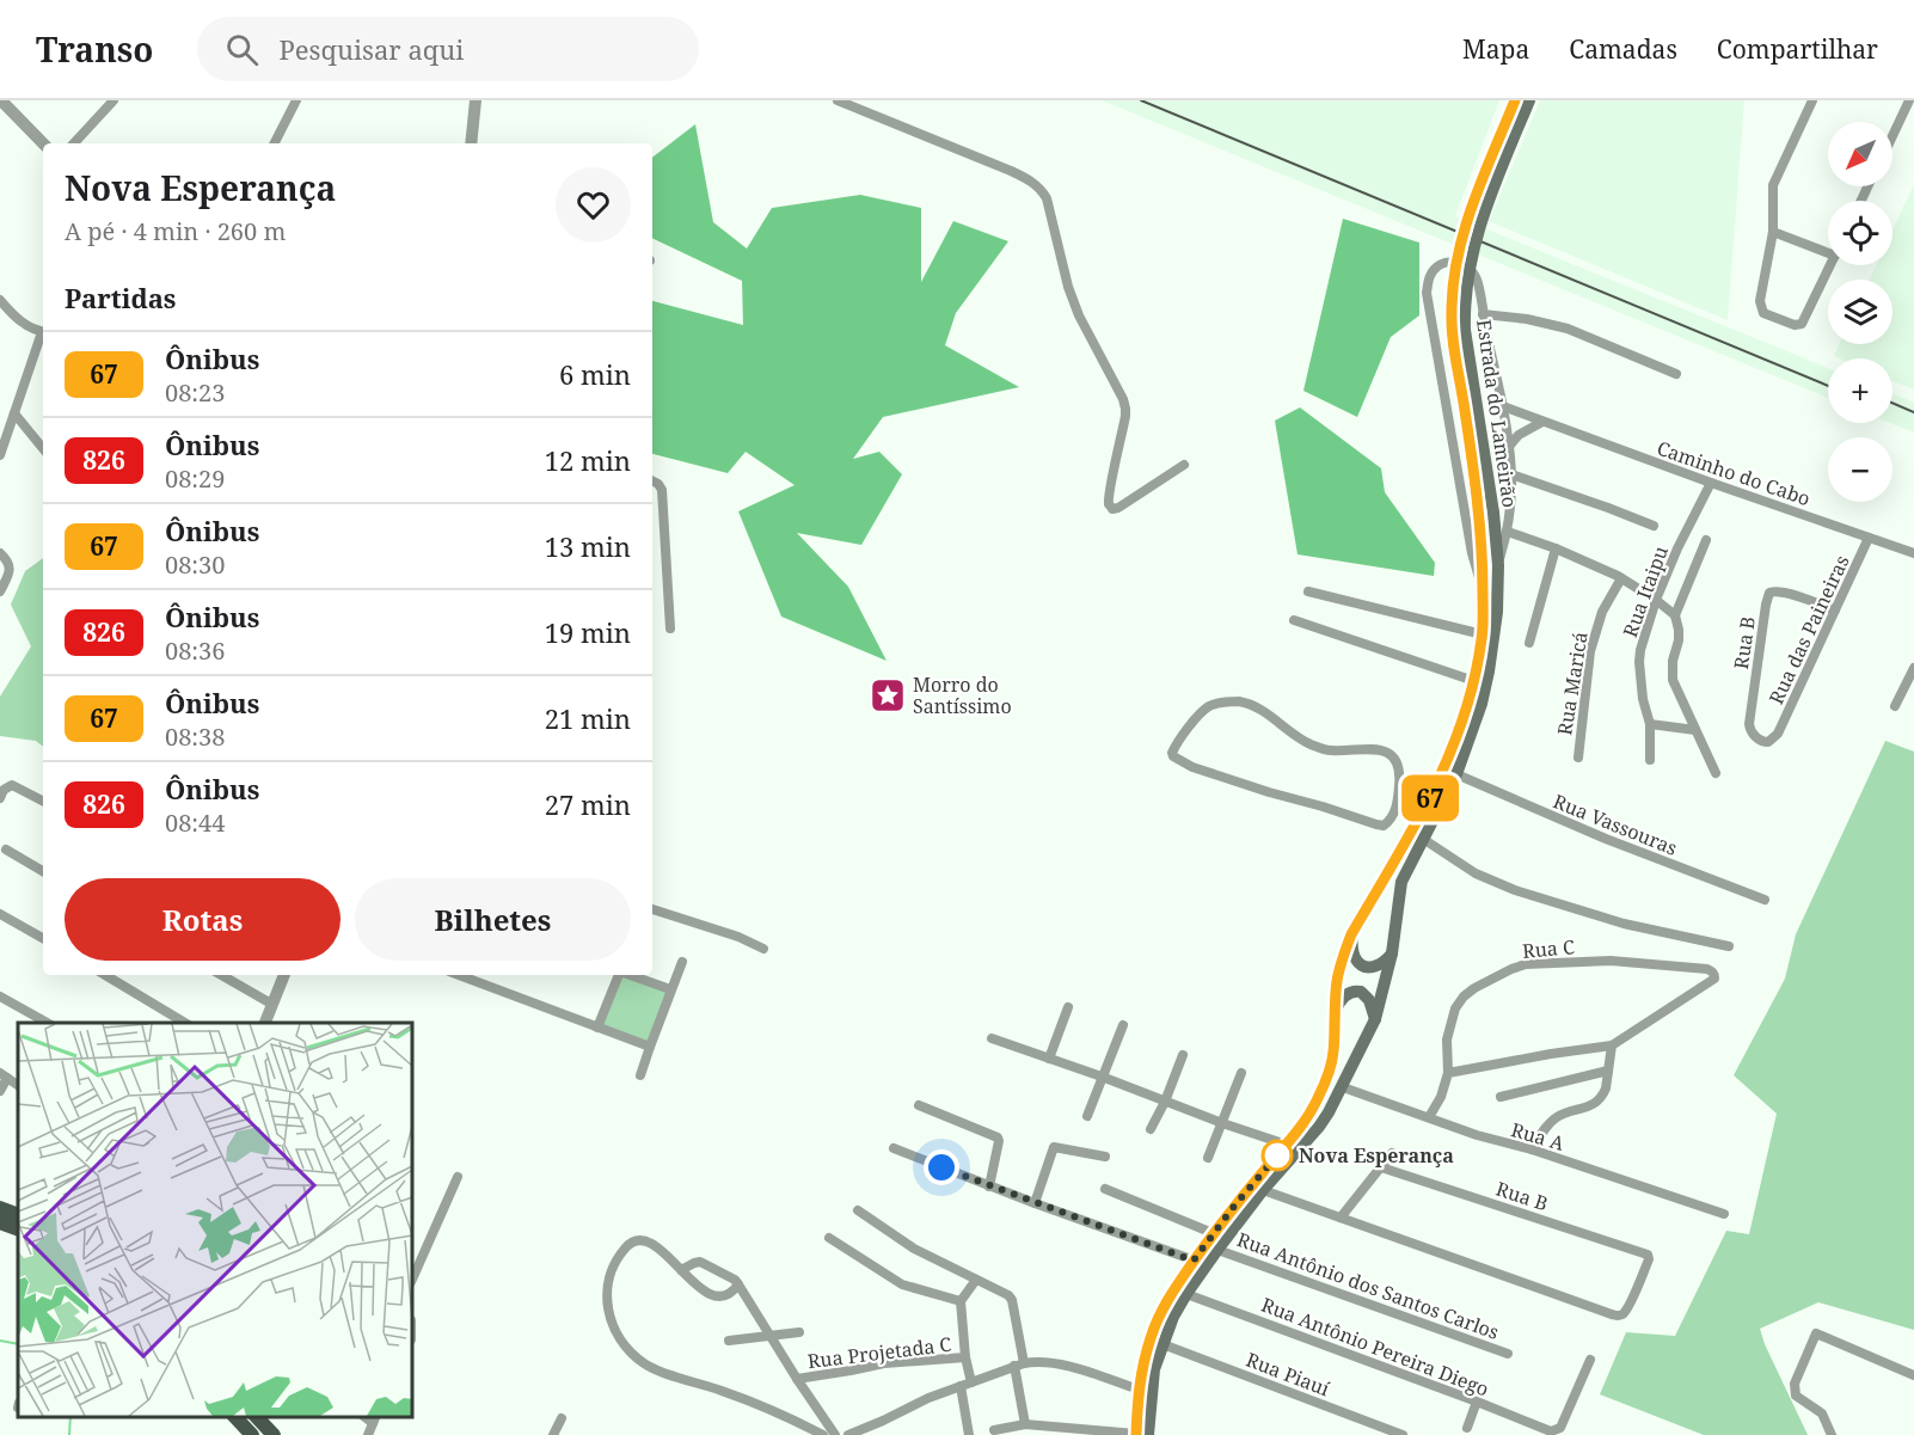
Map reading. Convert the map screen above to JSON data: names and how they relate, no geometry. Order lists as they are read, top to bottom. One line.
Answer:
{"streets":{"main road":["Estrada do Lameirão"],"street":["Caminho do Cabo","Rua Itaipu","Rua das Paineiras","Rua B","Rua Maricá","Rua Vassouras","Rua C","Rua A","Rua Antônio dos Santos Carlos","Rua Antônio Pereira Diego","Rua Projetada C","Rua Piauí"]},"crossings":[["Estrada do Lameirão","Caminho do Cabo"],["Estrada do Lameirão","Rua Vassouras"],["Estrada do Lameirão","Rua A"],["Estrada do Lameirão","Rua Antônio dos Santos Carlos"],["Estrada do Lameirão","Rua Antônio Pereira Diego"],["Estrada do Lameirão","Rua Piauí"],["Caminho do Cabo","Rua Itaipu"],["Caminho do Cabo","Rua das Paineiras"],["Rua das Paineiras","Rua B"]],"places":{"place":["Morro do Santíssimo"],"other":["Nova Esperança"]},"lines":["bus line 67"],"north":"bottom left","page":{"header":"Transo","search":"Pesquisar aqui","nav":["Mapa","Camadas","Compartilhar"],"on_map":"67","map_buttons":["+","−"],"heading":[["Nova Esperança","A pé · 4 min · 260 m"],"Partidas"],"list":[{"mark":"67","name":"Ônibus","note":"08:23","value":"6 min"},{"mark":"826","name":"Ônibus","note":"08:29","value":"12 min"},{"mark":"67","name":"Ônibus","note":"08:30","value":"13 min"},{"mark":"826","name":"Ônibus","note":"08:36","value":"19 min"},{"mark":"67","name":"Ônibus","note":"08:38","value":"21 min"},{"mark":"826","name":"Ônibus","note":"08:44","value":"27 min"}],"buttons":["Rotas","Bilhetes"]}}
